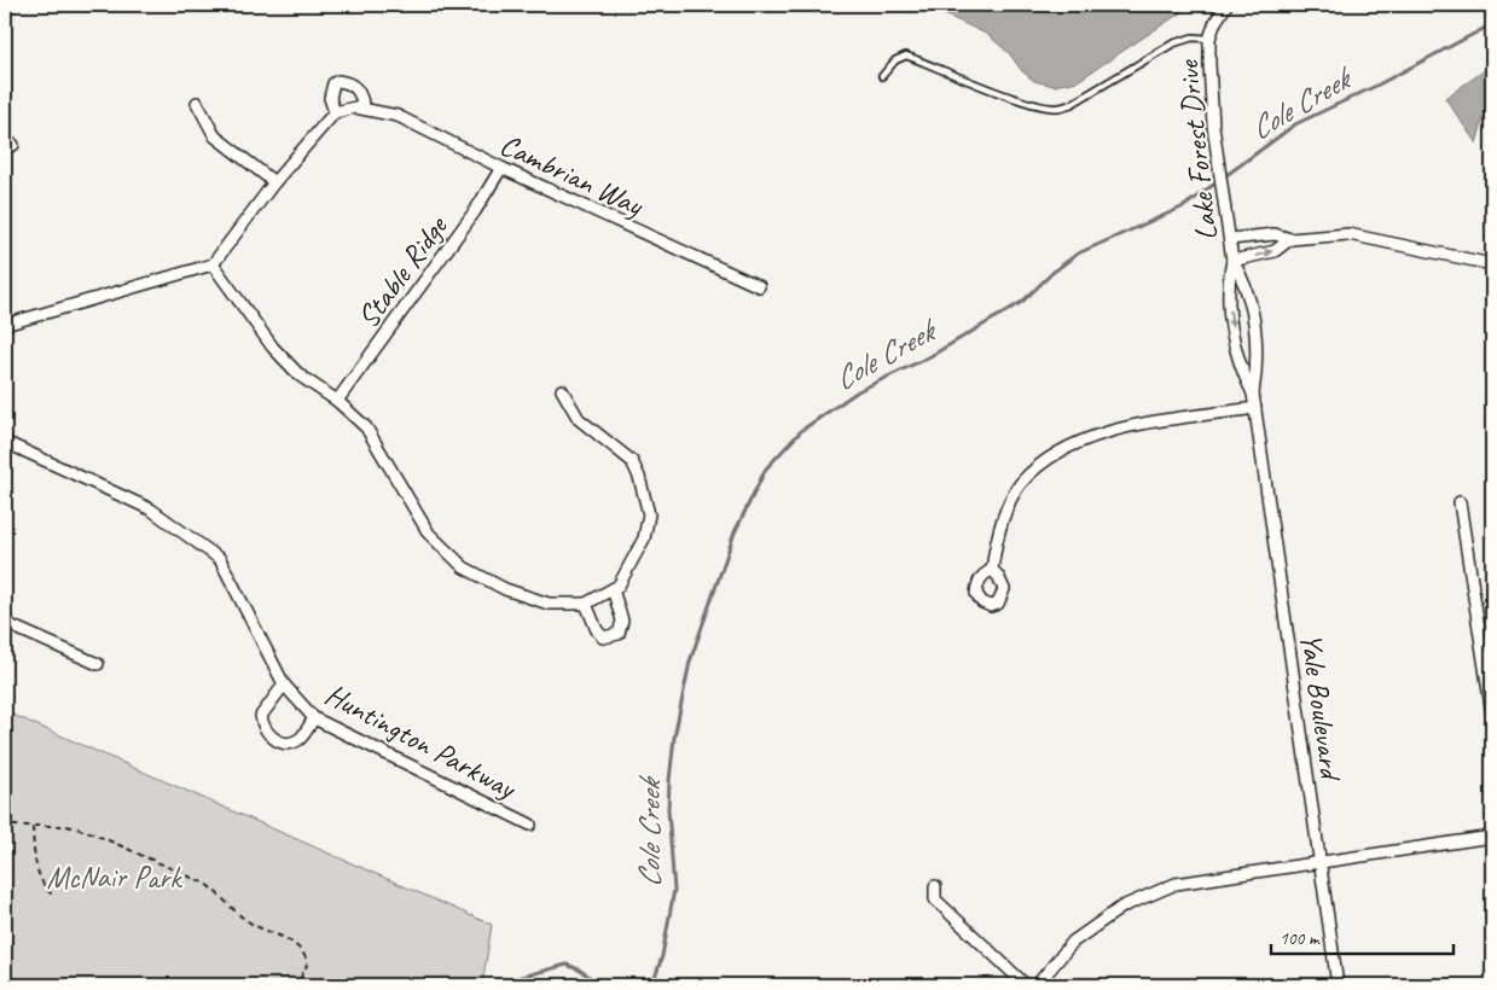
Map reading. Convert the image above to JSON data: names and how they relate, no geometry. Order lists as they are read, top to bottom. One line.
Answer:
{"streets":{"street":["Lake Forest Drive","Cambrian Way","Stable Ridge","Yale Boulevard","Huntington Parkway"]},"crossings":[["Lake Forest Drive","Yale Boulevard"],["Cambrian Way","Stable Ridge"]],"water":["Cole Creek"],"parks":["McNair Park"],"scale_bar":"100 m"}
